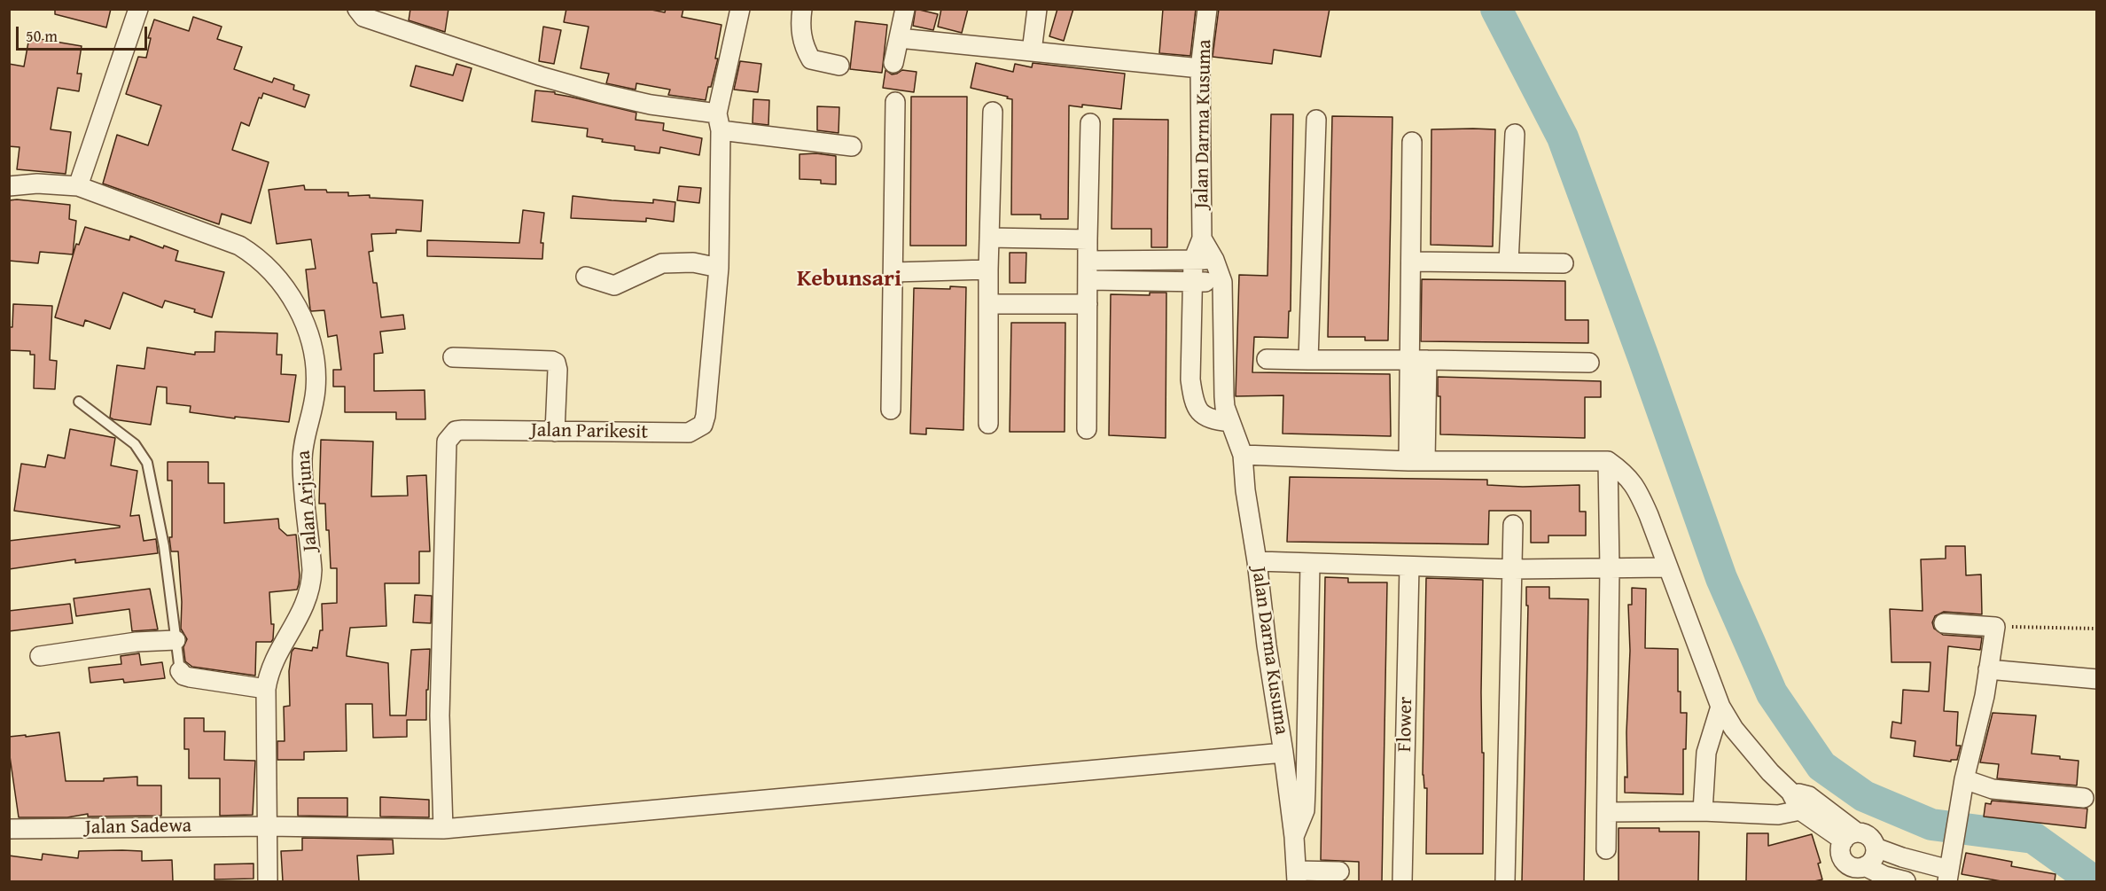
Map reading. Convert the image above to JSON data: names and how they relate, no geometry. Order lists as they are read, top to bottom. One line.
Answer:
{"streets":{"street":["Jalan Darma Kusuma","Jalan Parikesit","Jalan Arjuna","Flower","Jalan Sadewa"]},"crossings":[["Jalan Darma Kusuma","Jalan Sadewa"],["Jalan Parikesit","Jalan Sadewa"],["Jalan Arjuna","Jalan Sadewa"]],"districts":["Kebunsari"],"scale_bar":"50 m"}
